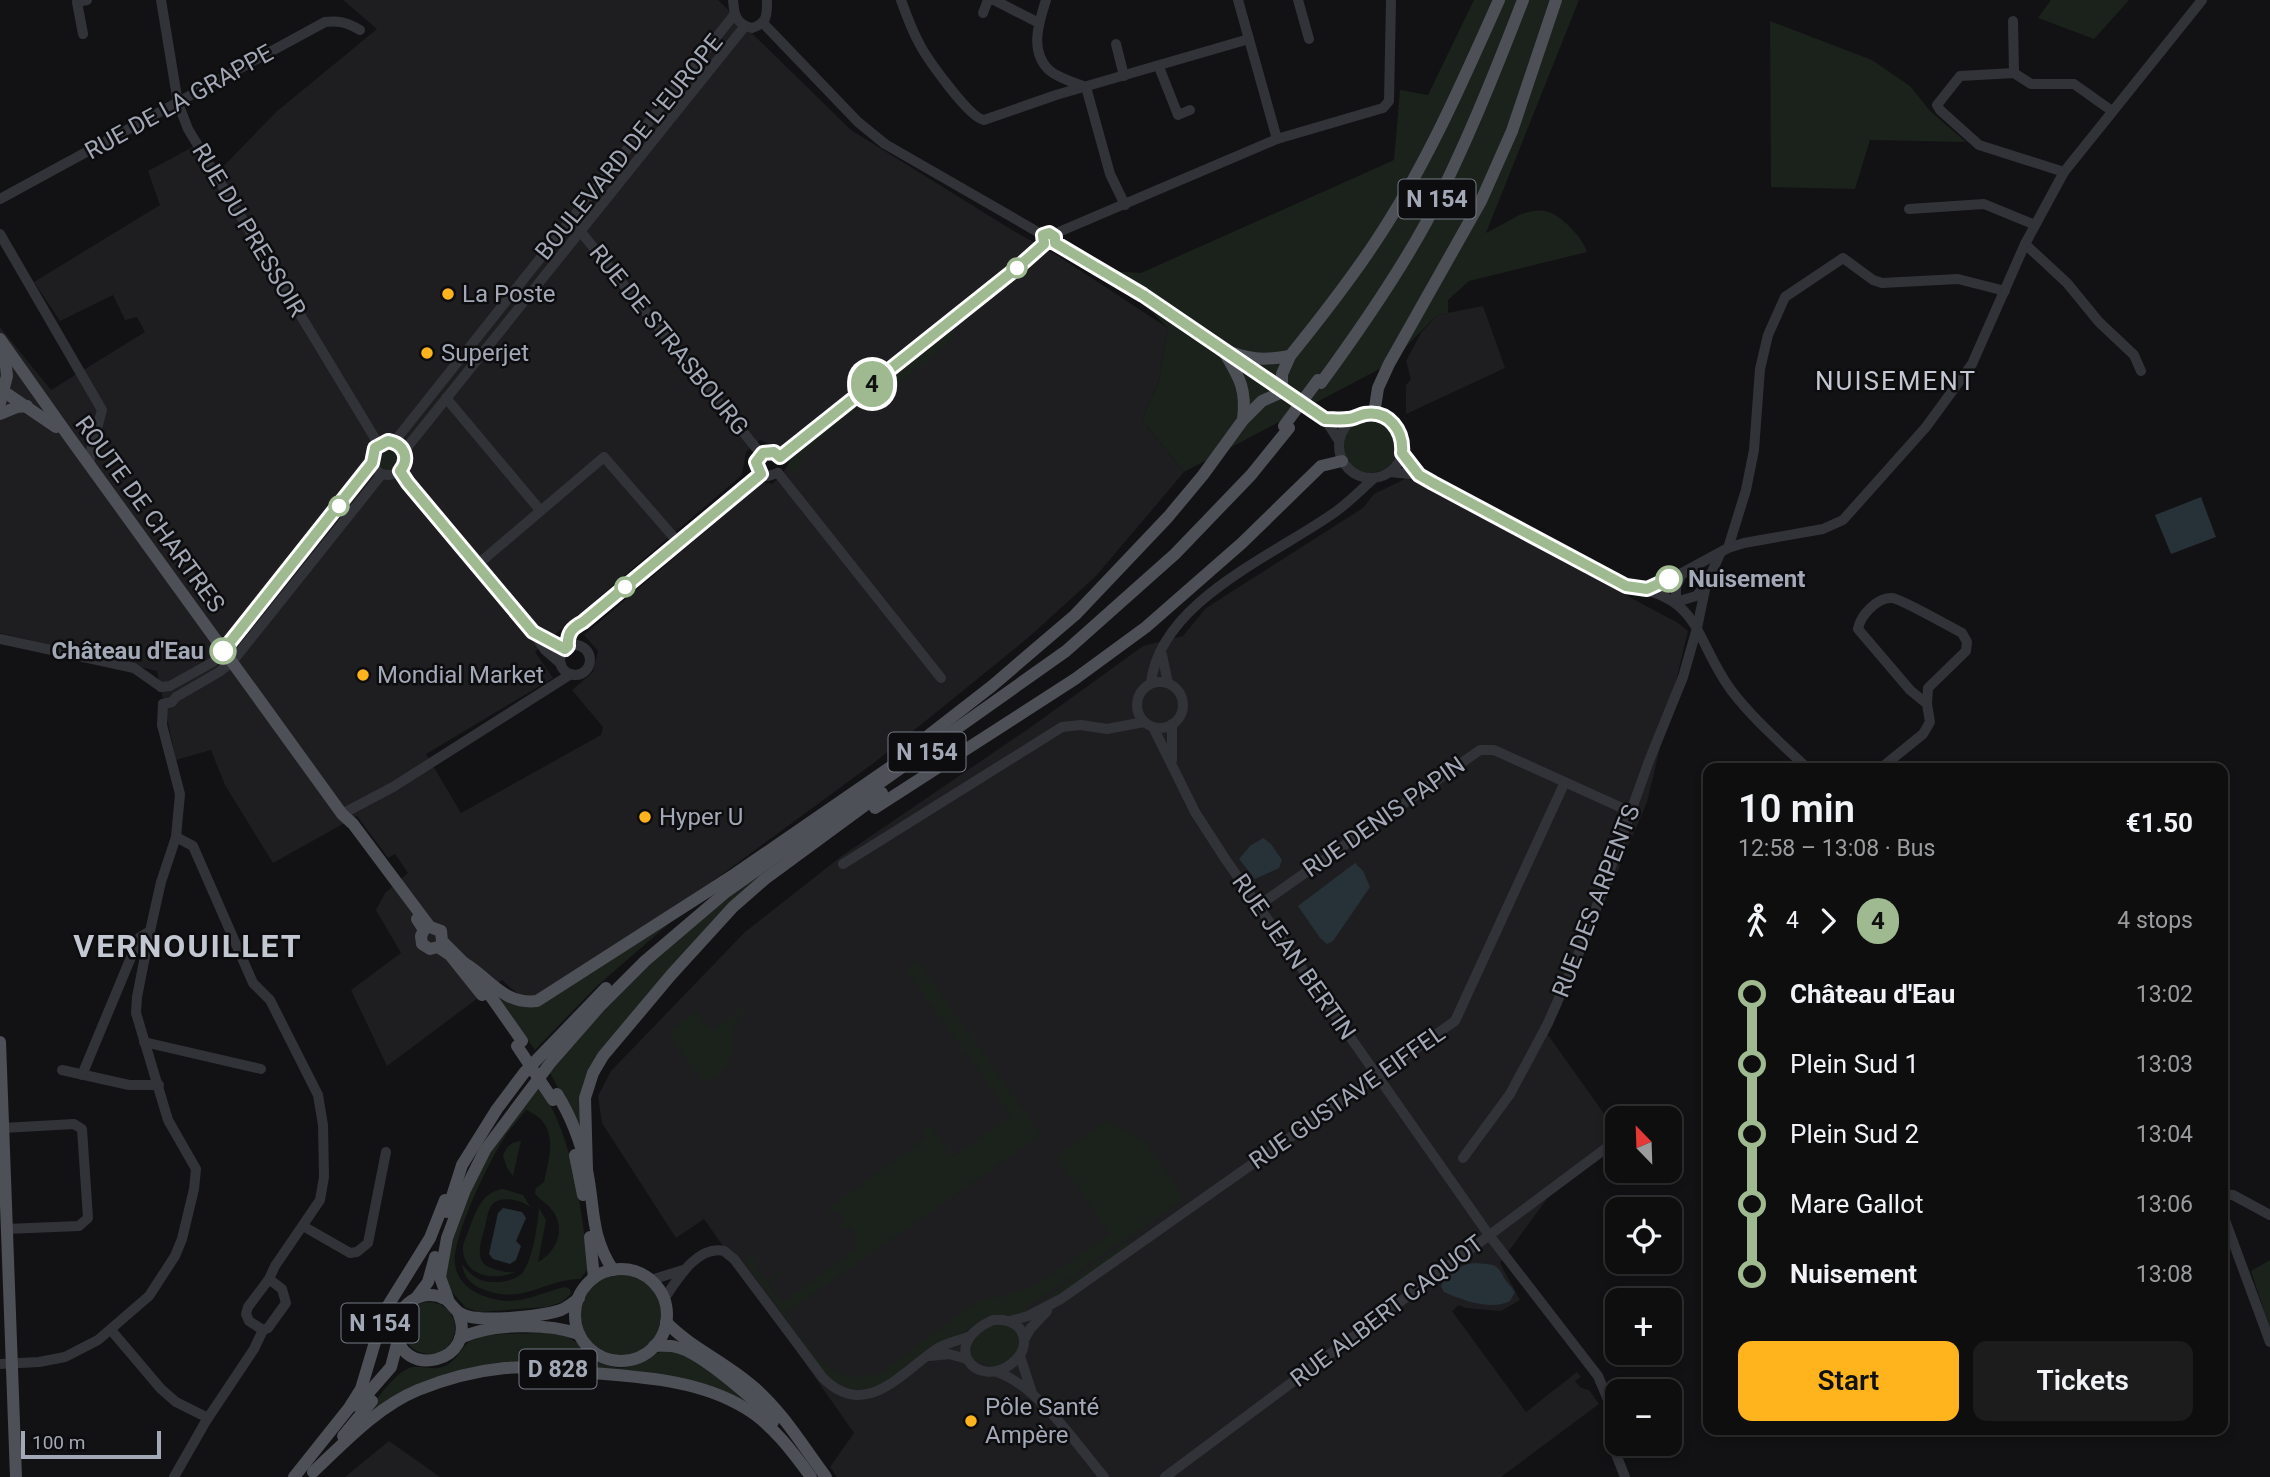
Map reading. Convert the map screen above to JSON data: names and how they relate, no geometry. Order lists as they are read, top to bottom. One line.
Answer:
{"streets":{"main road":["N 154","ROUTE DE CHARTRES","D 828"],"street":["RUE DE LA GRAPPE","BOULEVARD DE L'EUROPE","RUE DU PRESSOIR","RUE DE STRASBOURG","RUE DENIS PAPIN","RUE DES ARPENTS","RUE JEAN BERTIN","RUE GUSTAVE EIFFEL","RUE ALBERT CAQUOT"]},"crossings":[["RUE DE LA GRAPPE","RUE DU PRESSOIR"],["BOULEVARD DE L'EUROPE","RUE DU PRESSOIR"],["BOULEVARD DE L'EUROPE","RUE DE STRASBOURG"],["N 154","ROUTE DE CHARTRES"],["N 154","D 828"],["RUE DENIS PAPIN","RUE DES ARPENTS"],["RUE DENIS PAPIN","RUE JEAN BERTIN"],["RUE DENIS PAPIN","RUE GUSTAVE EIFFEL"],["RUE JEAN BERTIN","RUE GUSTAVE EIFFEL"],["RUE JEAN BERTIN","RUE ALBERT CAQUOT"]],"districts":["NUISEMENT","VERNOUILLET"],"places":["La Poste","Superjet","Nuisement","Château d'Eau","Mondial Market","Hyper U","Pôle Santé Ampère"],"lines":["bus line 4"],"scale_bar":"100 m","north":"top left","page":{"on_map":"4","heading":["10 min","12:58 – 13:08 · Bus","€1.50"],"legs":["4","4","4 stops"],"list":[{"name":"Château d'Eau","value":"13:02"},{"name":"Plein Sud 1","value":"13:03"},{"name":"Plein Sud 2","value":"13:04"},{"name":"Mare Gallot","value":"13:06"},{"name":"Nuisement","value":"13:08"}],"map_buttons":["+","−"],"buttons":["Start","Tickets"],"scale":"100 m"}}
